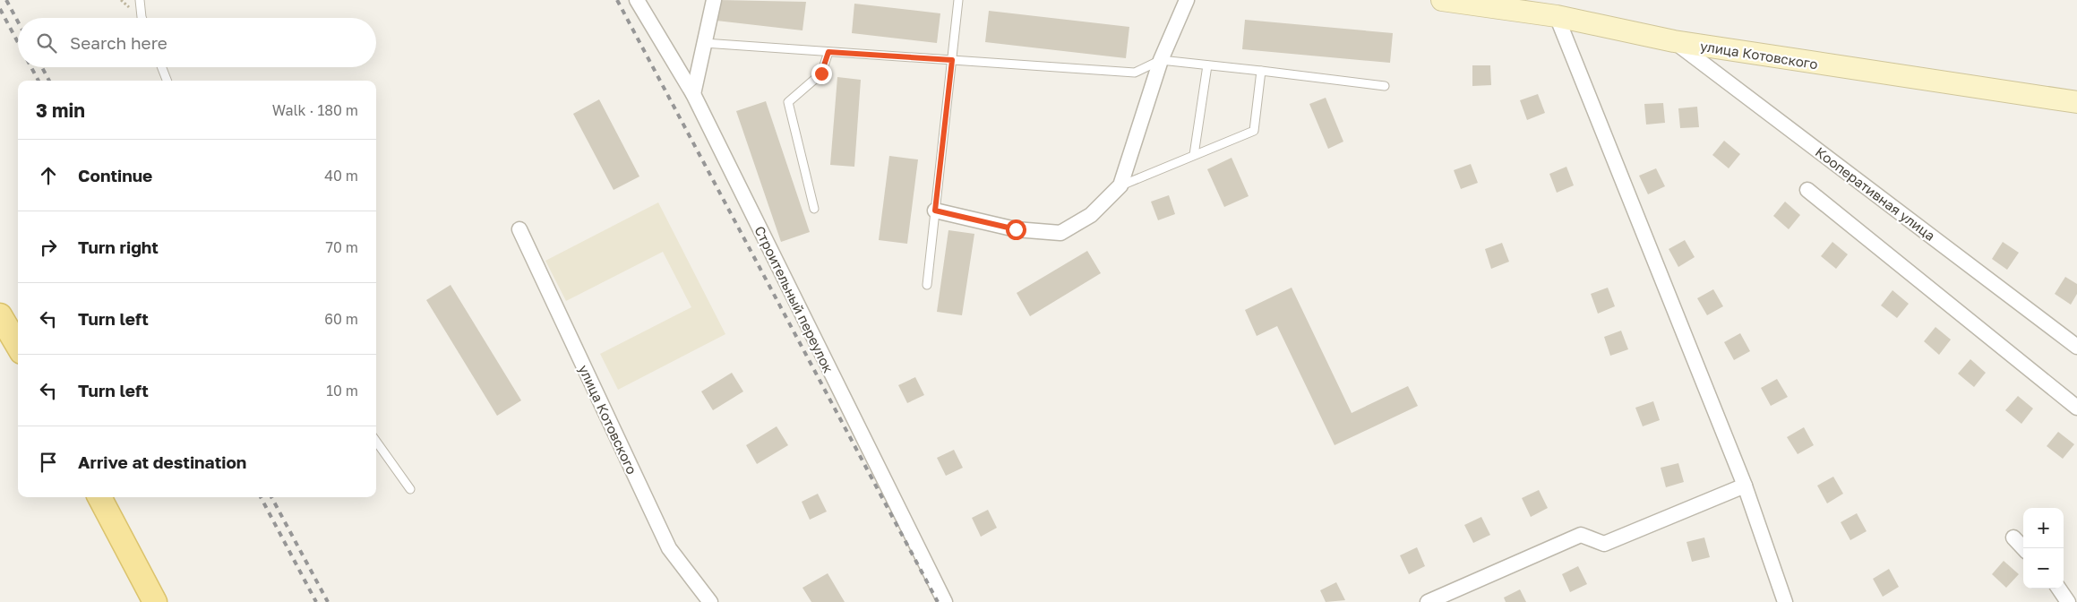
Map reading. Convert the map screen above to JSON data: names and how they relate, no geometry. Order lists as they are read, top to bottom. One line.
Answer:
{"streets":{"main road":["улица Котовского"],"street":["Кооперативная улица","Строительный переулок"]},"crossings":[["улица Котовского","Кооперативная улица"]],"page":{"search":"Search here","heading":["3 min","Walk · 180 m"],"list":[["Continue","40 m"],["Turn right","70 m"],["Turn left","60 m"],["Turn left","10 m"],"Arrive at destination"],"map_buttons":["+","−"]}}
